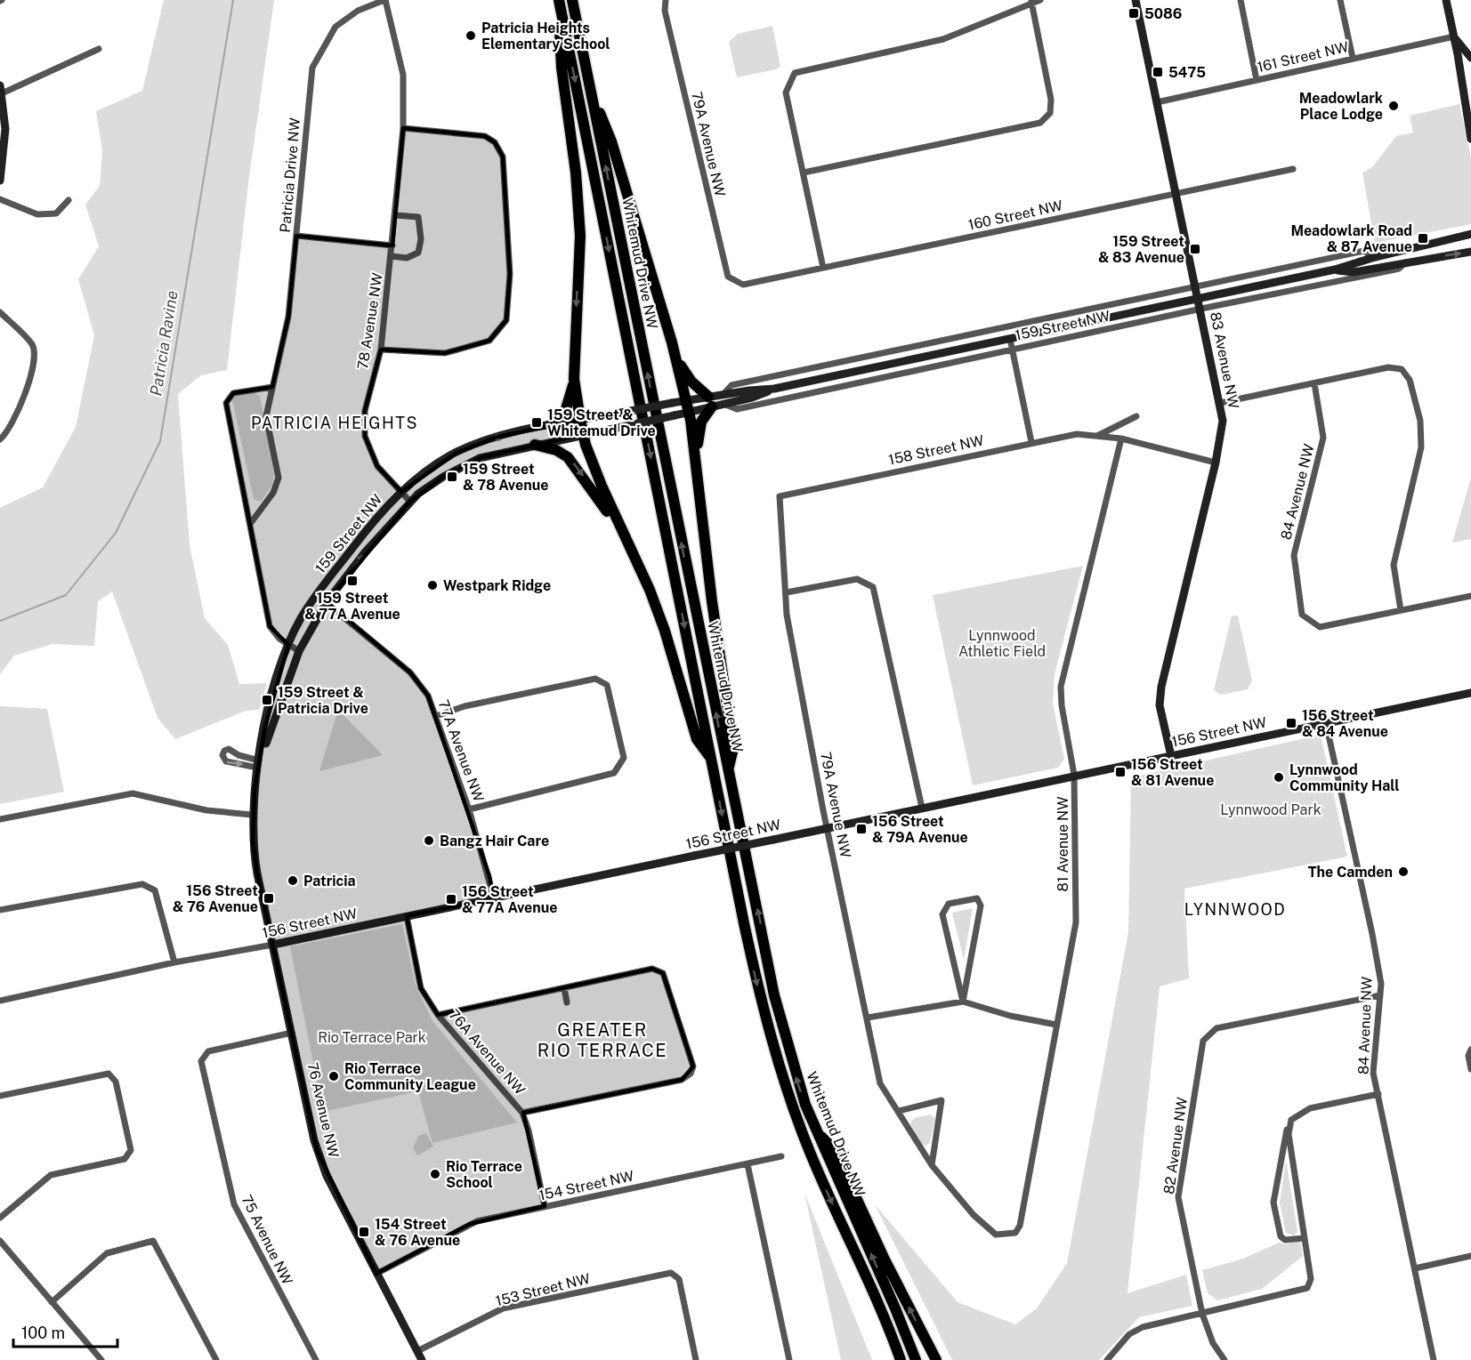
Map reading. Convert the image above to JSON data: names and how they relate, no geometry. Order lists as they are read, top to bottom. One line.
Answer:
{"streets":{"highway":["Whitemud Drive NW"],"street":["161 Street NW","79A Avenue NW","Patricia Drive NW","160 Street NW","78 Avenue NW","159 Street NW","83 Avenue NW","158 Street NW","84 Avenue NW","156 Street NW","77A Avenue NW","81 Avenue NW","76A Avenue NW","76 Avenue NW","82 Avenue NW","154 Street NW","75 Avenue NW","153 Street NW"]},"crossings":[["161 Street NW","83 Avenue NW"],["79A Avenue NW","160 Street NW"],["79A Avenue NW","158 Street NW"],["79A Avenue NW","156 Street NW"],["79A Avenue NW","81 Avenue NW"],["Patricia Drive NW","78 Avenue NW"],["160 Street NW","83 Avenue NW"],["78 Avenue NW","159 Street NW"],["159 Street NW","83 Avenue NW"],["159 Street NW","77A Avenue NW"],["159 Street NW","76 Avenue NW"],["83 Avenue NW","158 Street NW"],["83 Avenue NW","156 Street NW"],["158 Street NW","81 Avenue NW"],["84 Avenue NW","156 Street NW"],["84 Avenue NW","82 Avenue NW"],["156 Street NW","77A Avenue NW"],["156 Street NW","81 Avenue NW"],["156 Street NW","76A Avenue NW"],["156 Street NW","76 Avenue NW"],["76A Avenue NW","154 Street NW"],["76 Avenue NW","154 Street NW"],["76 Avenue NW","75 Avenue NW"],["76 Avenue NW","153 Street NW"]],"districts":["PATRICIA HEIGHTS","LYNNWOOD","GREATER RIO TERRACE"],"water":["Patricia Ravine"],"parks":["Lynnwood Athletic Field","Lynnwood Park","Rio Terrace Park"],"places":{"transit":["5086","5475","Meadowlark Road & 87 Avenue","159 Street & 83 Avenue","159 Street & Whitemud Drive","159 Street & 78 Avenue","159 Street & 77A Avenue","159 Street & Patricia Drive","156 Street & 84 Avenue","156 Street & 81 Avenue","156 Street & 79A Avenue","156 Street & 76 Avenue","156 Street & 77A Avenue","154 Street & 76 Avenue"],"other":["Patricia Heights Elementary School","Meadowlark Place Lodge","Westpark Ridge","Lynnwood Community Hall","Bangz Hair Care","The Camden","Patricia","Rio Terrace Community League","Rio Terrace School"]},"scale_bar":"100 m"}
